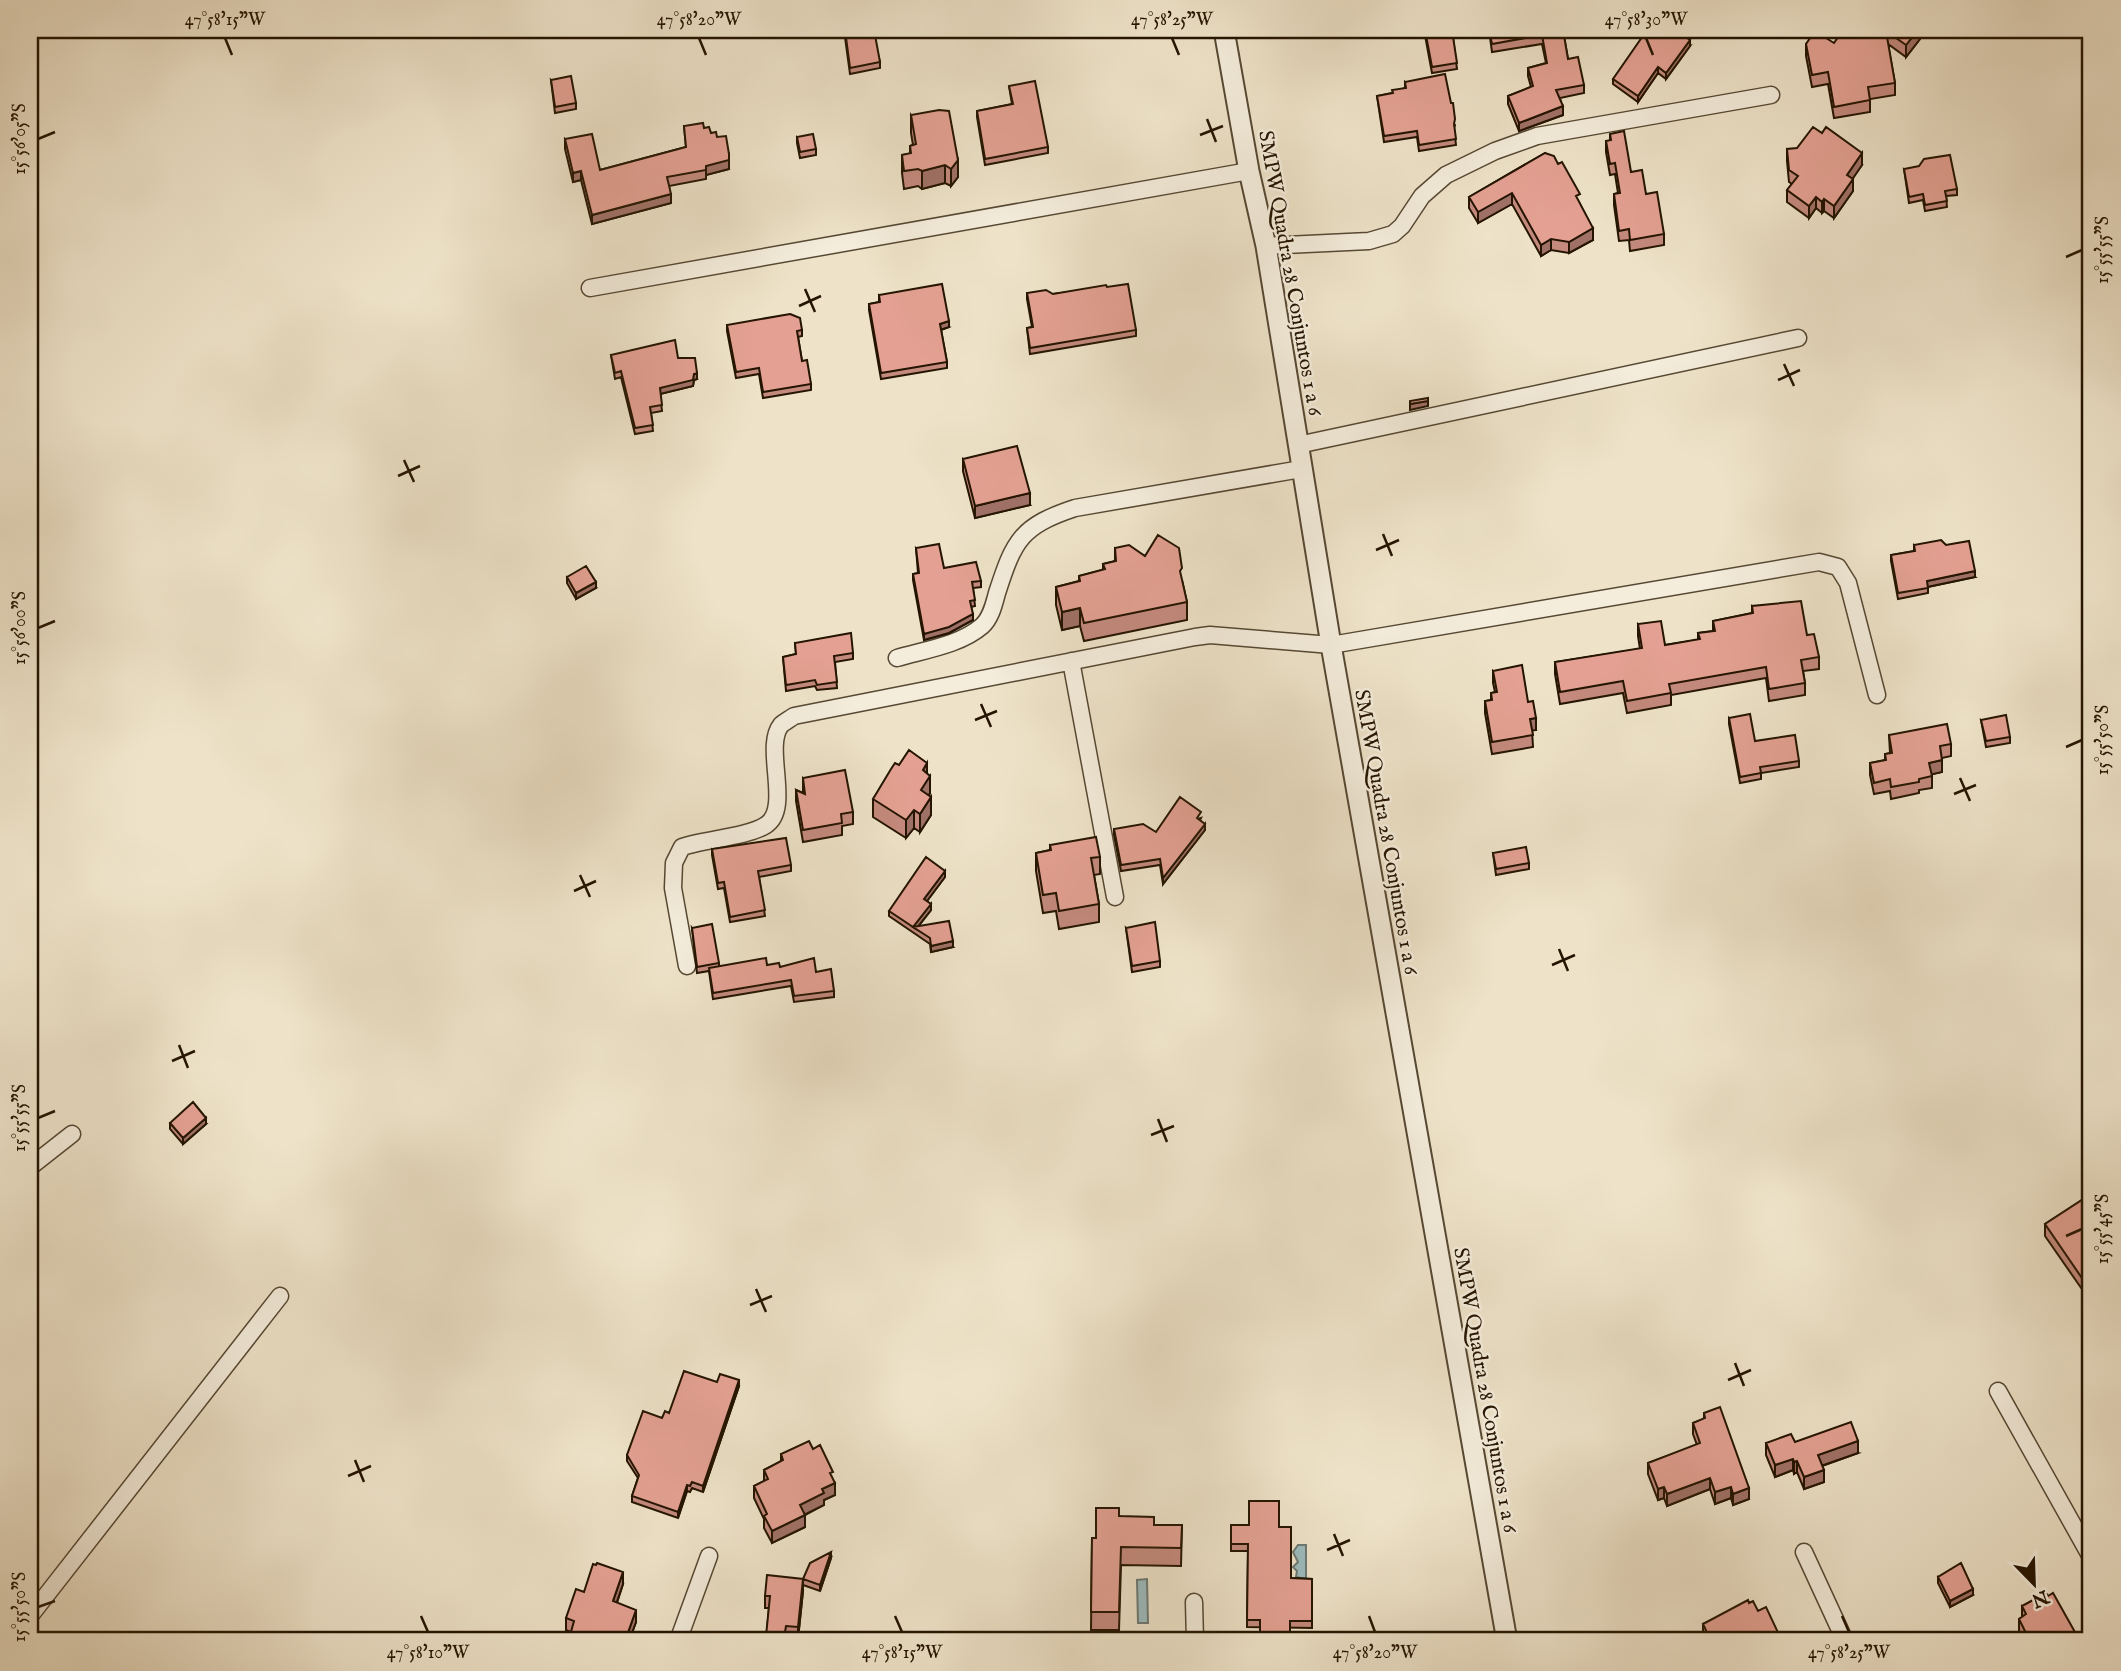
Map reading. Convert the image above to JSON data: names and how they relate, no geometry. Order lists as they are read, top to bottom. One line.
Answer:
{"streets":{"street":["SMPW Quadra 28 Conjuntos 1 a 6"]},"north":"bottom right","coordinates":["47°58'15\"W","47°58'20\"W","47°58'25\"W","47°58'30\"W","15°56'05\"S","15°55'55\"S","15°56'00\"S","15°55'50\"S","15°55'45\"S","47°58'10\"W"]}
